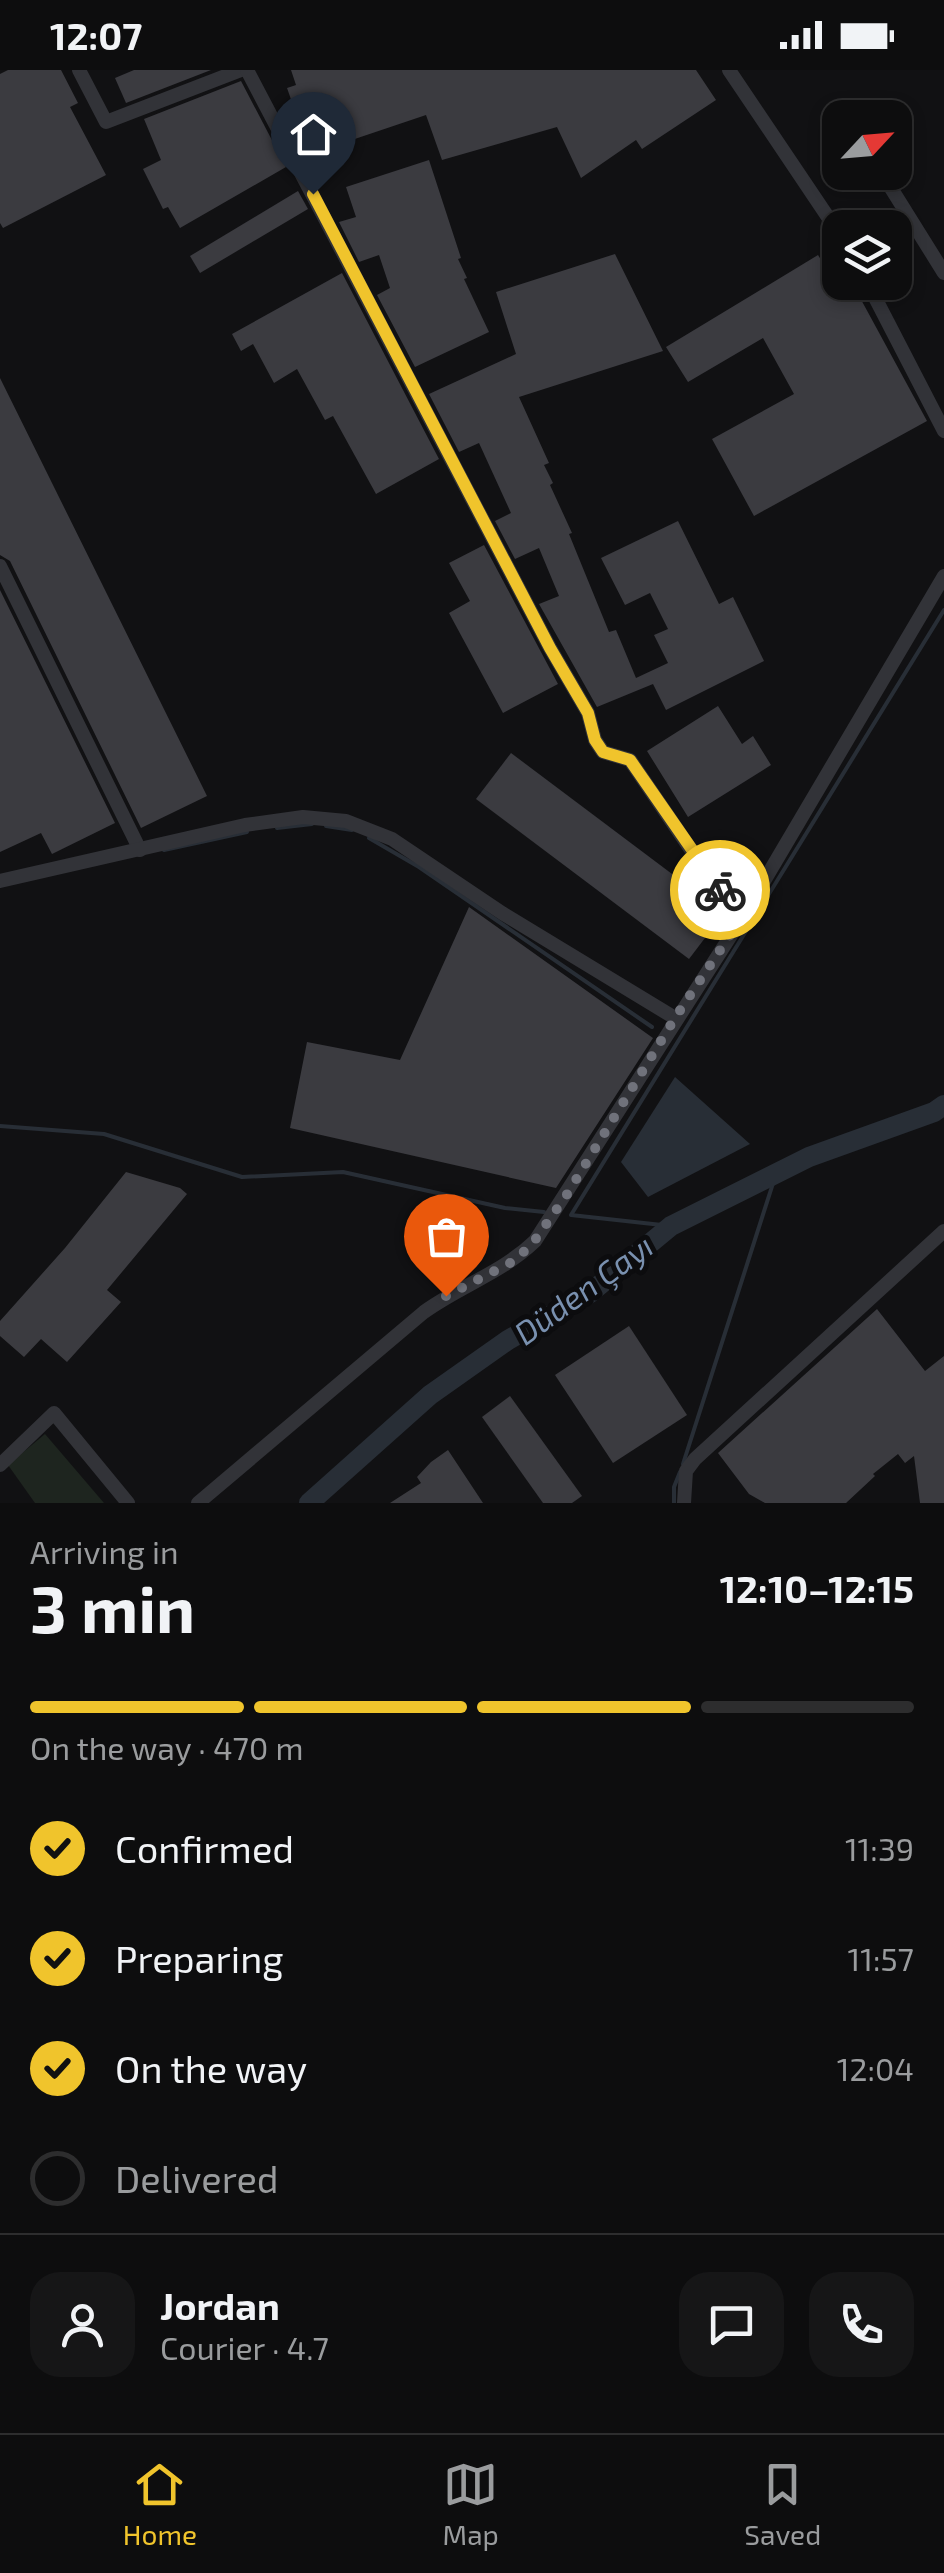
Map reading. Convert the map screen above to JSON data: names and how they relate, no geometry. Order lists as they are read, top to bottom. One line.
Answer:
{"water":["Düden Çayı"],"north":"top right","page":{"status":"12:07","heading":["3 min","Arriving in","12:10–12:15"],"panel":["Jordan","Courier · 4.7"],"bar":"On the way · 470 m","list":[["Confirmed","11:39"],["Preparing","11:57"],["On the way","12:04"],"Delivered"],"tabs":["Home","Map","Saved"]}}
